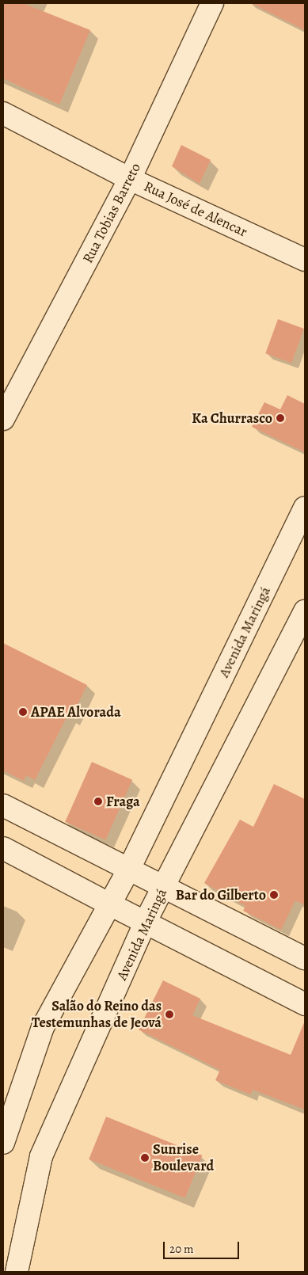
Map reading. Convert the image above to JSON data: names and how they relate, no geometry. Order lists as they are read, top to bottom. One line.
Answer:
{"streets":{"street":["Rua José de Alencar","Rua Tobias Barreto","Avenida Maringá"]},"crossings":[["Rua José de Alencar","Rua Tobias Barreto"]],"places":["Ka Churrasco","APAE Alvorada","Fraga","Bar do Gilberto","Salão do Reino das Testemunhas de Jeová","Sunrise Boulevard"],"scale_bar":"20 m"}
